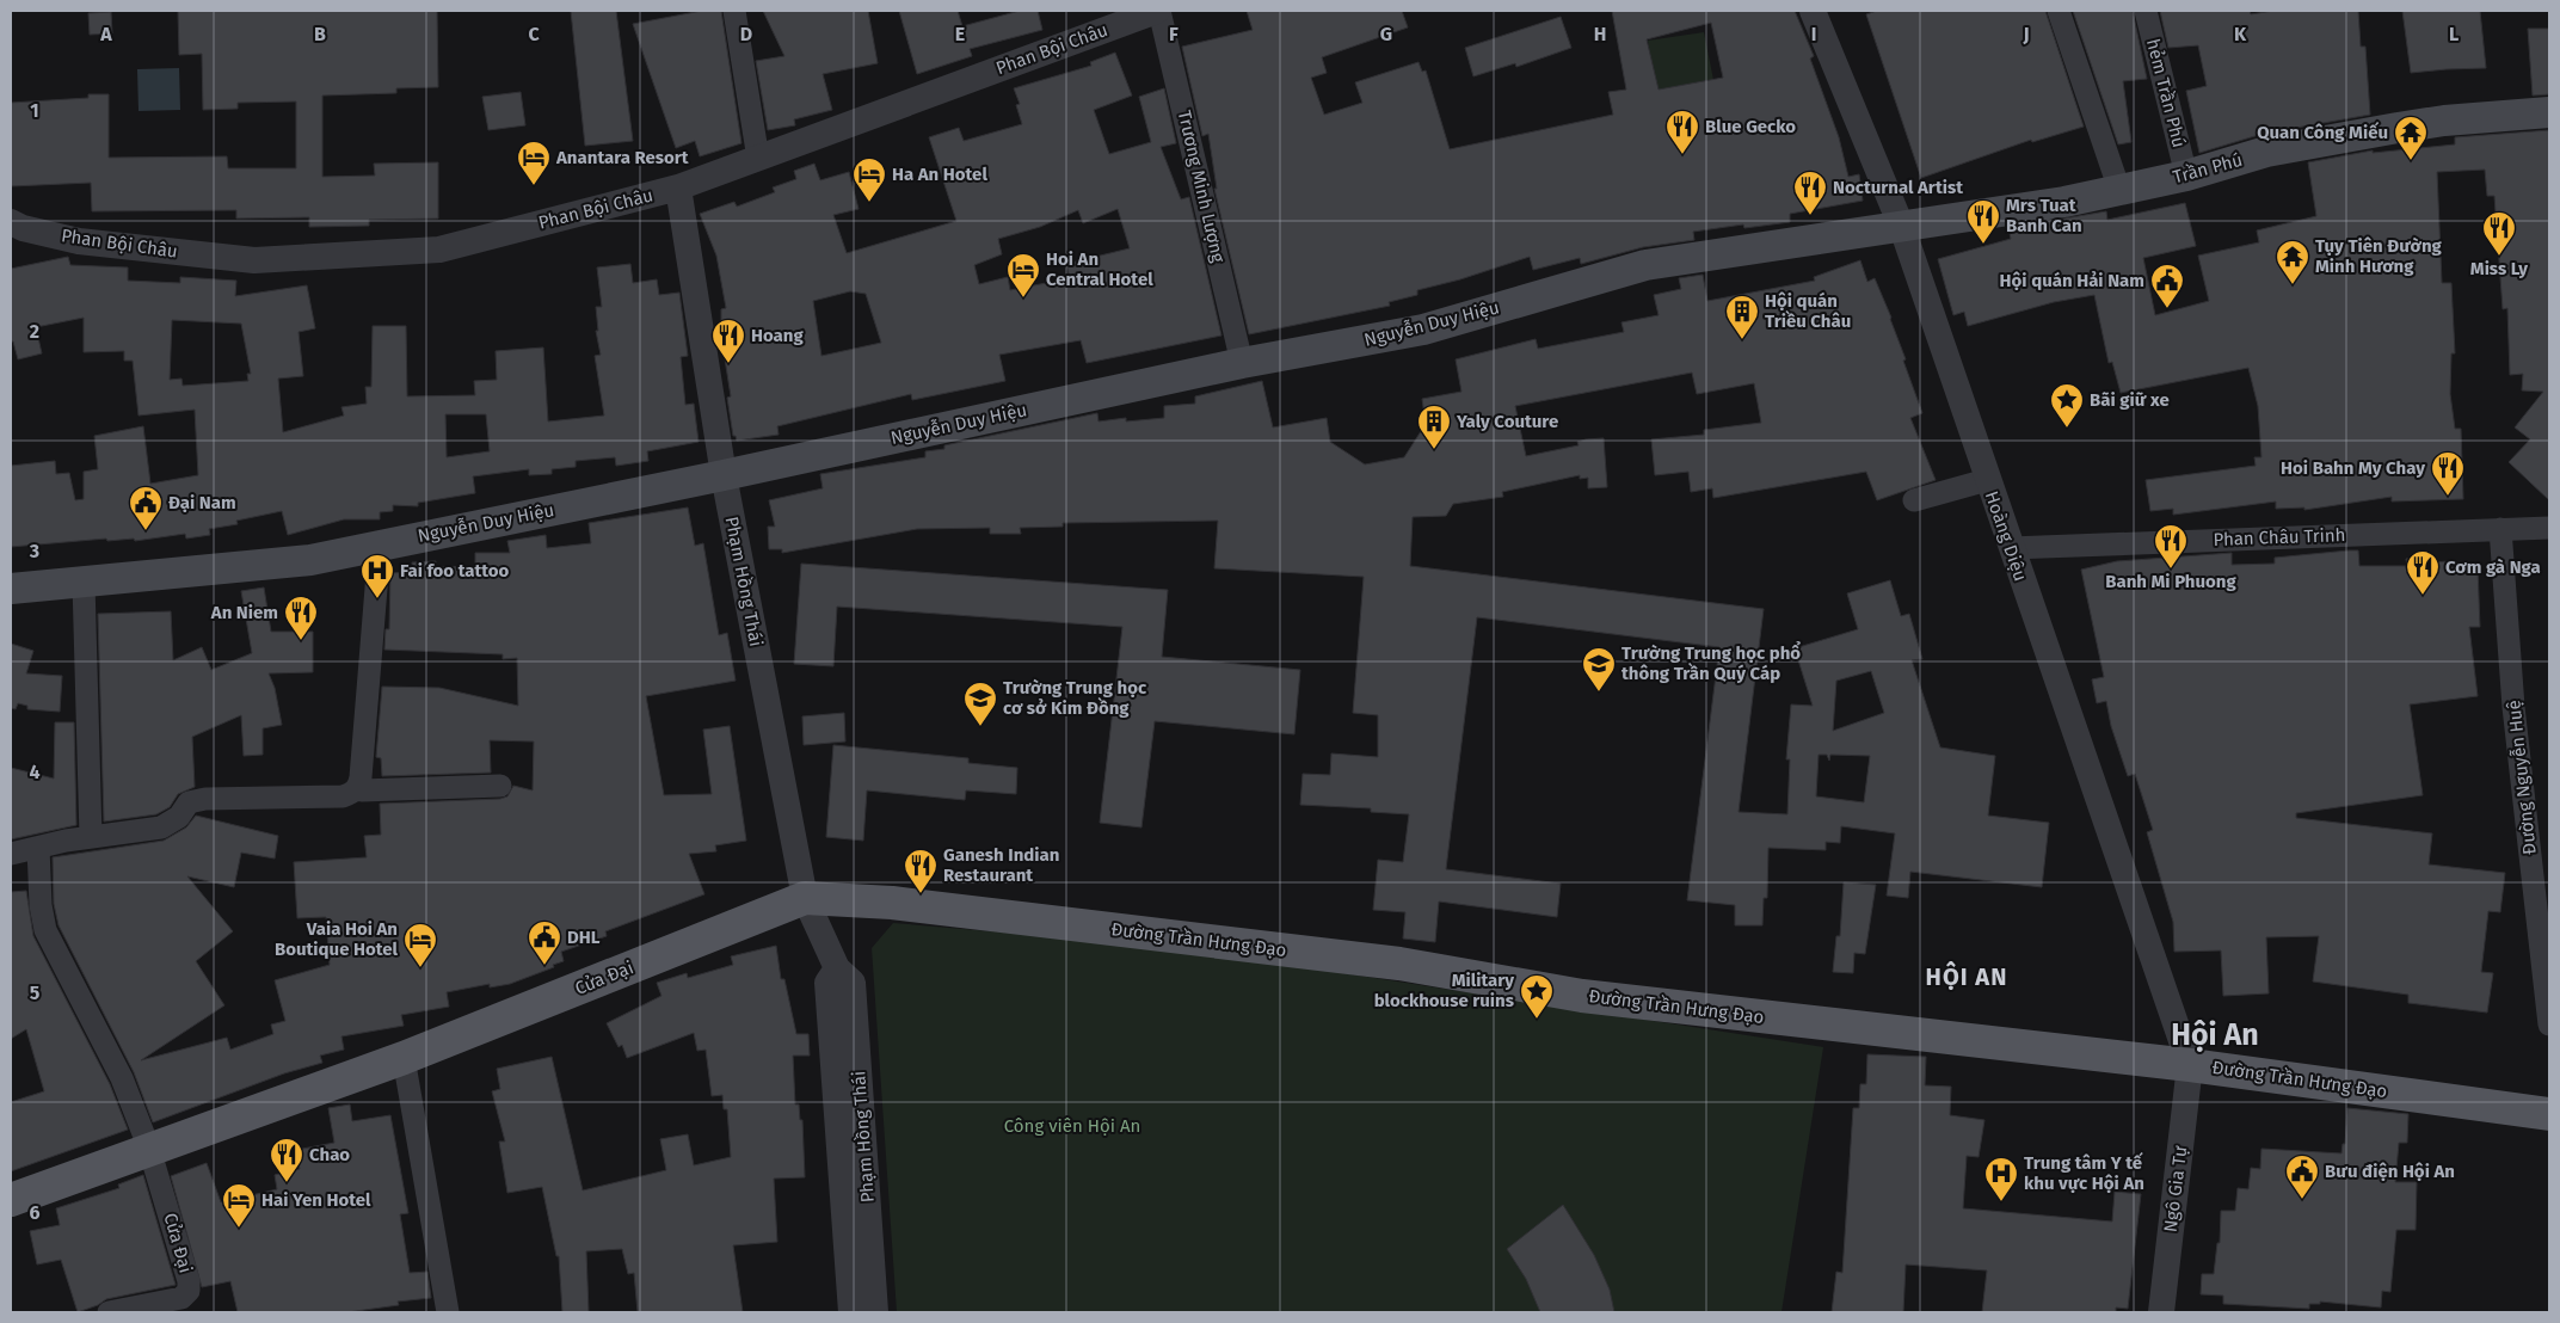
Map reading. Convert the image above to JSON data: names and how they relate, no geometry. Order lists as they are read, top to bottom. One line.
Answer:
{"streets":{"main road":["Trần Phú","Nguyễn Duy Hiệu","Đường Trần Hưng Đạo","Cửa Đại"],"street":["Phan Bội Châu","hẻm Trần Phú","Trương Minh Lượng","Hoàng Diệu","Phan Châu Trinh","Phạm Hồng Thái","Đường Nguyễn Huệ","Ngô Gia Tự"]},"crossings":[["Phan Bội Châu","Trương Minh Lượng"],["Phan Bội Châu","Phạm Hồng Thái"],["hẻm Trần Phú","Trần Phú"],["Trần Phú","Nguyễn Duy Hiệu"],["Trần Phú","Hoàng Diệu"],["Trương Minh Lượng","Nguyễn Duy Hiệu"],["Nguyễn Duy Hiệu","Hoàng Diệu"],["Nguyễn Duy Hiệu","Phạm Hồng Thái"],["Hoàng Diệu","Phan Châu Trinh"],["Hoàng Diệu","Đường Trần Hưng Đạo"],["Hoàng Diệu","Ngô Gia Tự"],["Phan Châu Trinh","Đường Nguyễn Huệ"],["Phạm Hồng Thái","Đường Trần Hưng Đạo"],["Phạm Hồng Thái","Cửa Đại"],["Đường Trần Hưng Đạo","Cửa Đại"],["Đường Trần Hưng Đạo","Ngô Gia Tự"]],"districts":["HỘI AN","Hội An"],"parks":["Công viên Hội An"],"places":{"restaurant":["Blue Gecko","Nocturnal Artist","Mrs Tuat Banh Can","Miss Ly","Hoang","Hoi Bahn My Chay","Banh Mi Phuong","Cơm gà Nga","An Niem","Ganesh Indian Restaurant","Chao"],"temple":["Quan Công Miếu","Tụy Tiên Đường Minh Hương"],"hotel":["Anantara Resort","Ha An Hotel","Hoi An Central Hotel","Vaia Hoi An Boutique Hotel","Hai Yen Hotel"],"public building":["Hội quán Hải Nam","Đại Nam","DHL","Bưu điện Hội An"],"building":["Hội quán Triều Châu","Yaly Couture"],"place":["Bãi giữ xe","Military blockhouse ruins"],"hospital":["Fai foo tattoo","Trung tâm Y tế khu vực Hội An"],"school or university":["Trường Trung học phổ thông Trần Quý Cáp","Trường Trung học cơ sở Kim Đồng"]},"grid":{"columns":["A","B","C","D","E","F","G","H","I","J","K","L"],"rows":["1","2","3","4","5","6"]}}
